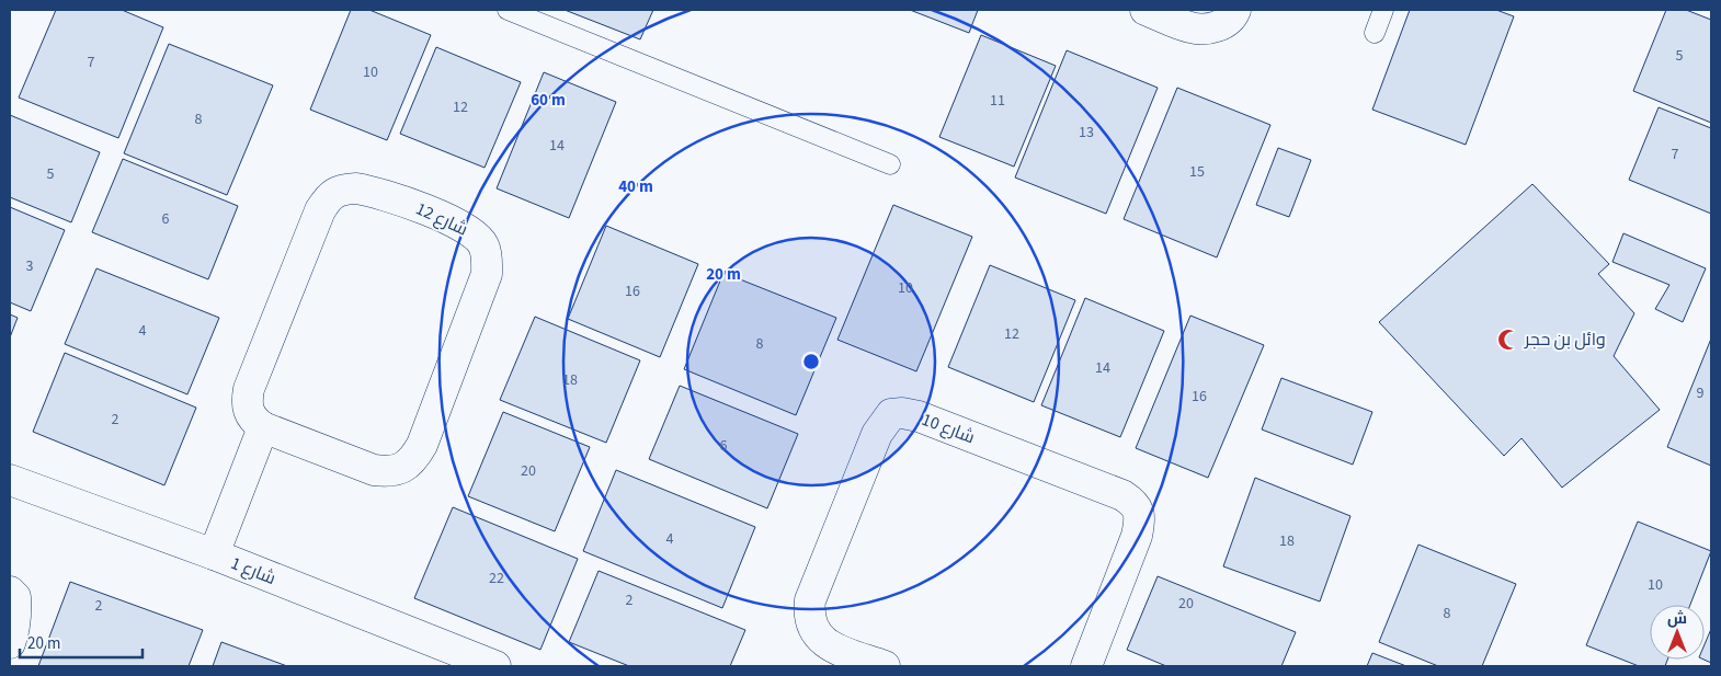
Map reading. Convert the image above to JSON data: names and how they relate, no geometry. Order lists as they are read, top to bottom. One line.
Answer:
{"streets":{"street":["شارع 12","شارع 10","شارع 1"]},"places":{"mosque":["وائل بن حجر"]},"house_numbers":["5","7","10","11","12","8","13","14","7","15","5","6","3","10","16","4","12","8","14","18","9","16","2","6","20","4","18","22","10","2","20","2","8"],"scale_bar":"20 m","north":"top","rings":["60 m","40 m","20 m"]}
